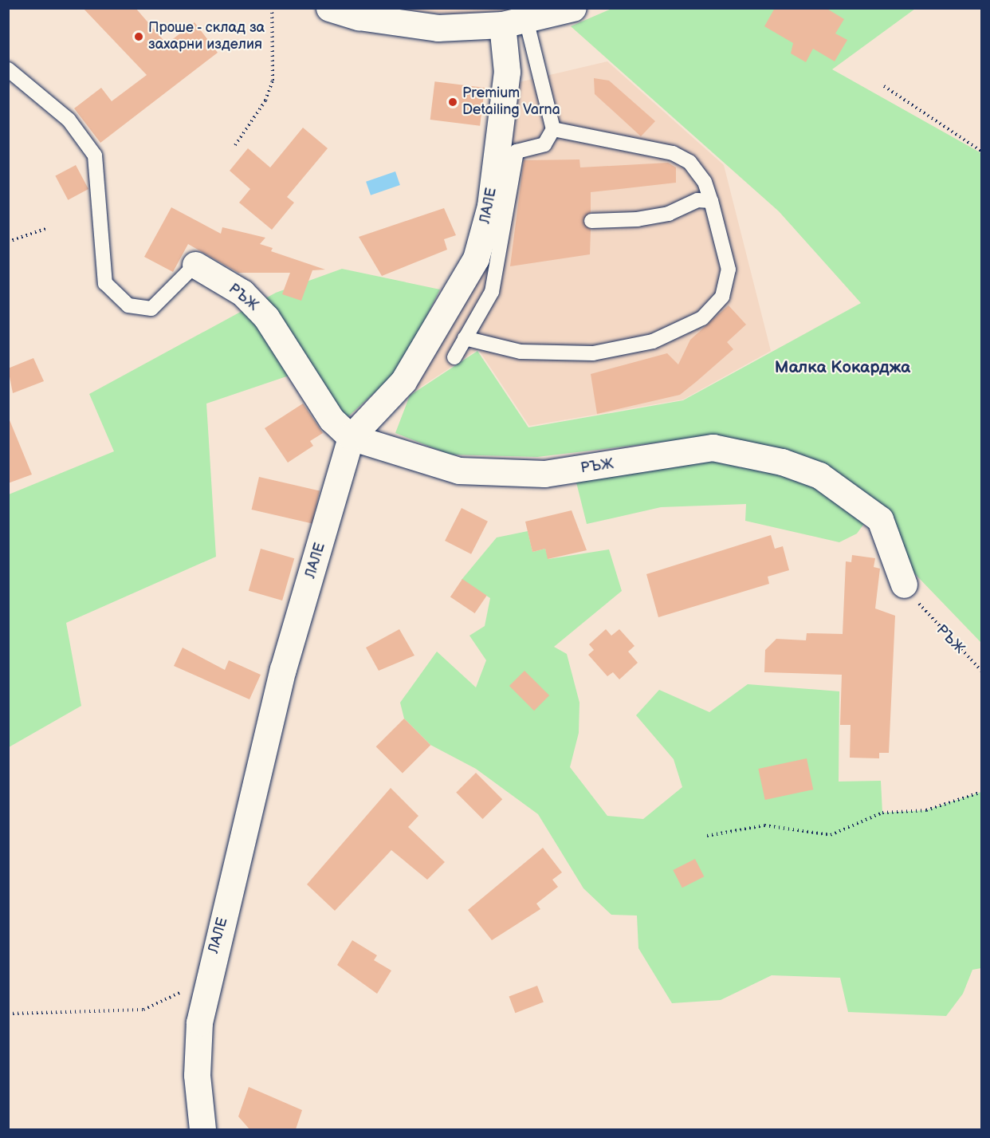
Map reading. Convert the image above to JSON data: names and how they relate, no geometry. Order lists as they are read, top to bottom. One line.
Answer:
{"streets":{"street":["ЛАЛЕ","РЪЖ"]},"crossings":[["ЛАЛЕ","РЪЖ"]],"districts":["Малка Кокарджа"],"places":["Проше - склад за захарни изделия","Premium Detailing Varna"]}
